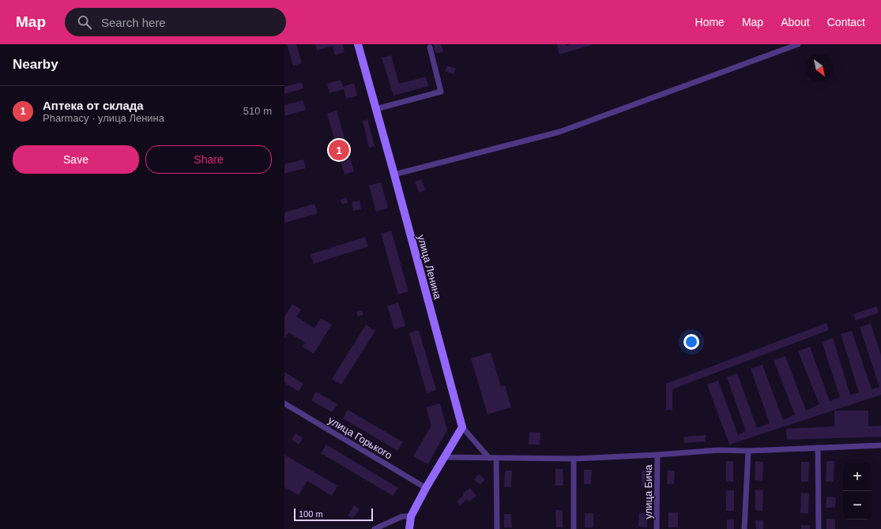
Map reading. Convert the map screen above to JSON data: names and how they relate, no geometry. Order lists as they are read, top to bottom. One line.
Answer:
{"streets":{"street":["улица Ленина","улица Горького","улица Бича"]},"scale_bar":"100 m","north":"bottom right","page":{"header":"Map","search":"Search here","nav":["Home","Map","About","Contact"],"heading":"Nearby","list":[{"mark":"1","name":"Аптека от склада","note":"Pharmacy · улица Ленина","value":"510 m"}],"buttons":["Save","Share"],"pins":"1","map_buttons":["+","−"],"scale":"100 m"}}
